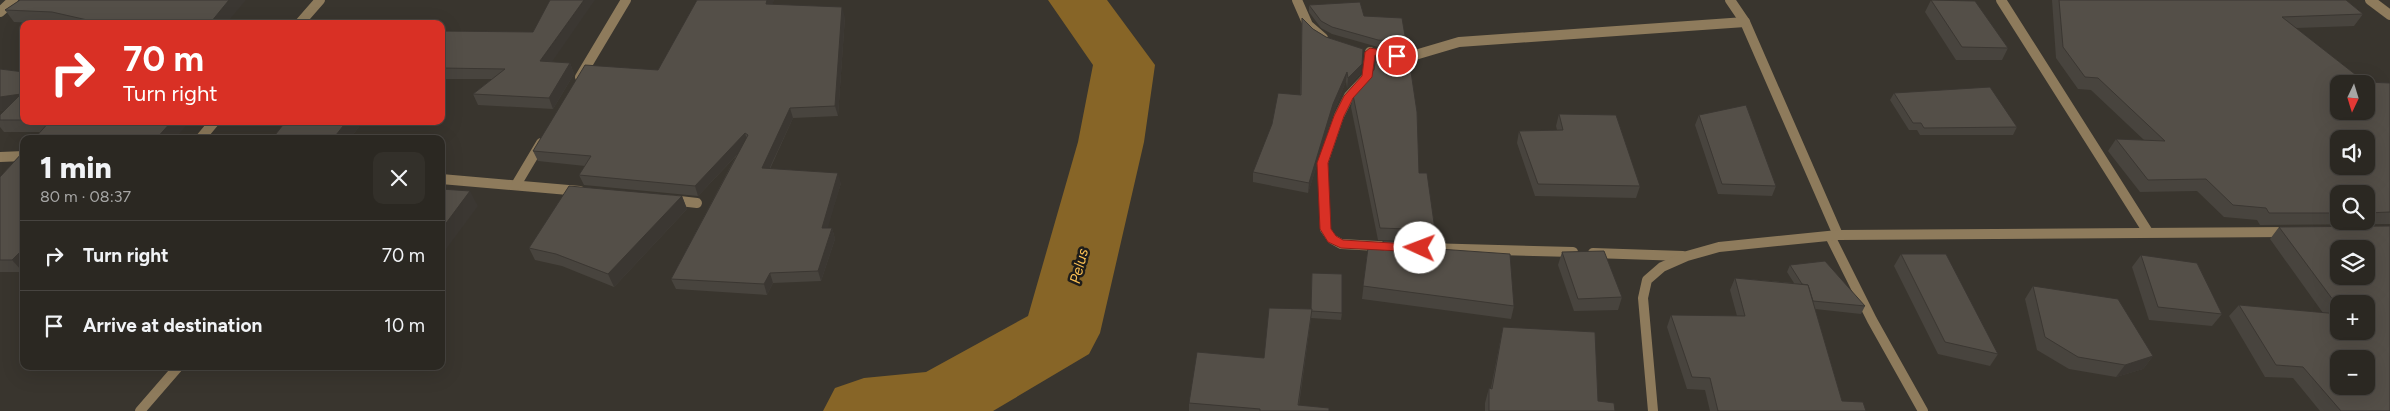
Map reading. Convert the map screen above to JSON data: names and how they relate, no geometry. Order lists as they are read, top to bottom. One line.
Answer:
{"water":["Pelus"],"north":"bottom","page":{"turn":["70 m","Turn right"],"map_buttons":["+","−"],"heading":["1 min","80 m · 08:37"],"list":[{"name":"Turn right","value":"70 m"},{"name":"Arrive at destination","value":"10 m"}]}}
